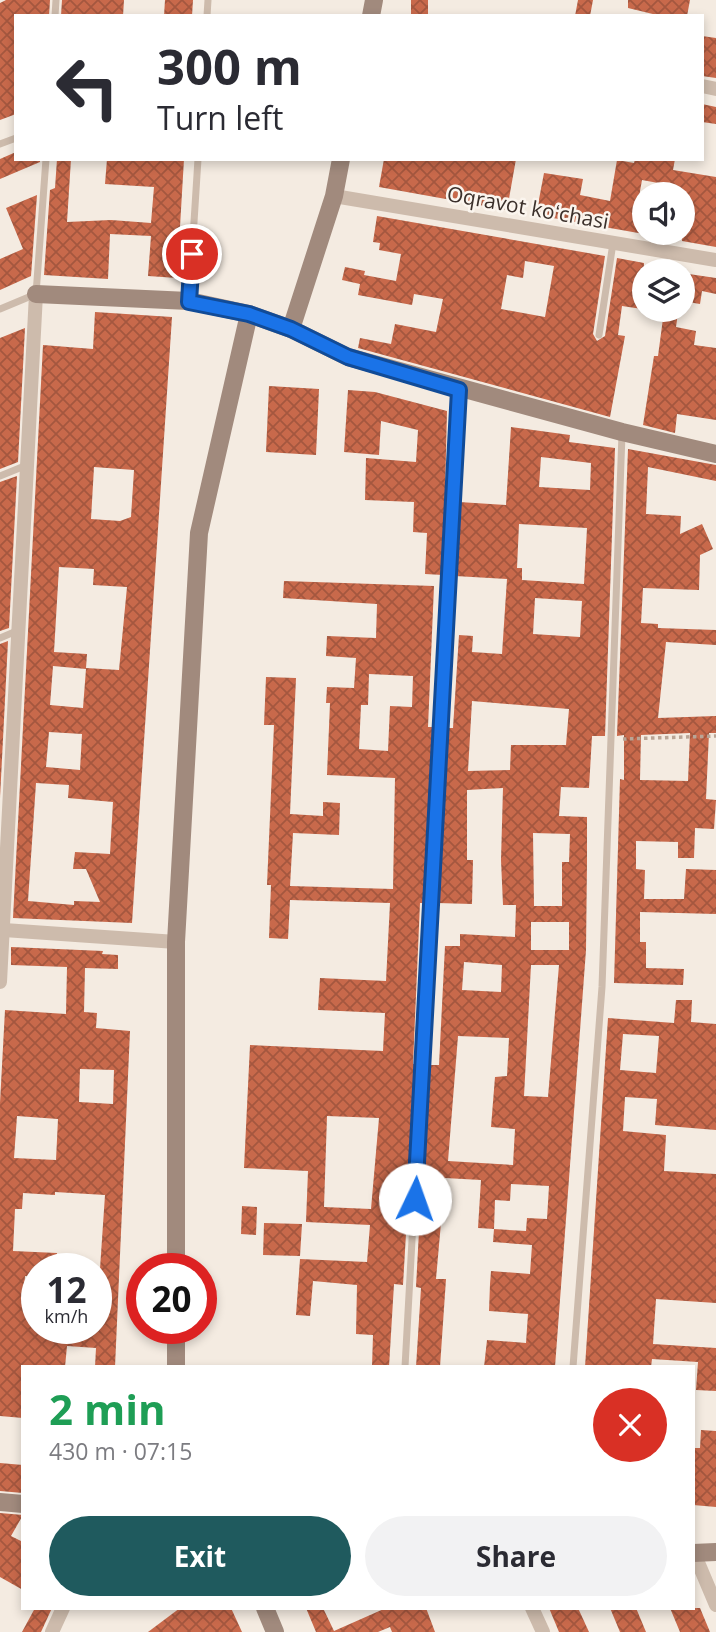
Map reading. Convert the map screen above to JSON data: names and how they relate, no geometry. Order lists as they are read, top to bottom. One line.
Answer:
{"streets":{"street":["Oqravot koʻchasi"]},"page":{"turn":["300 m","Turn left"],"speed":"12 km/h","limit":"20","heading":["2 min","430 m · 07:15"],"buttons":["Exit","Share"]}}
